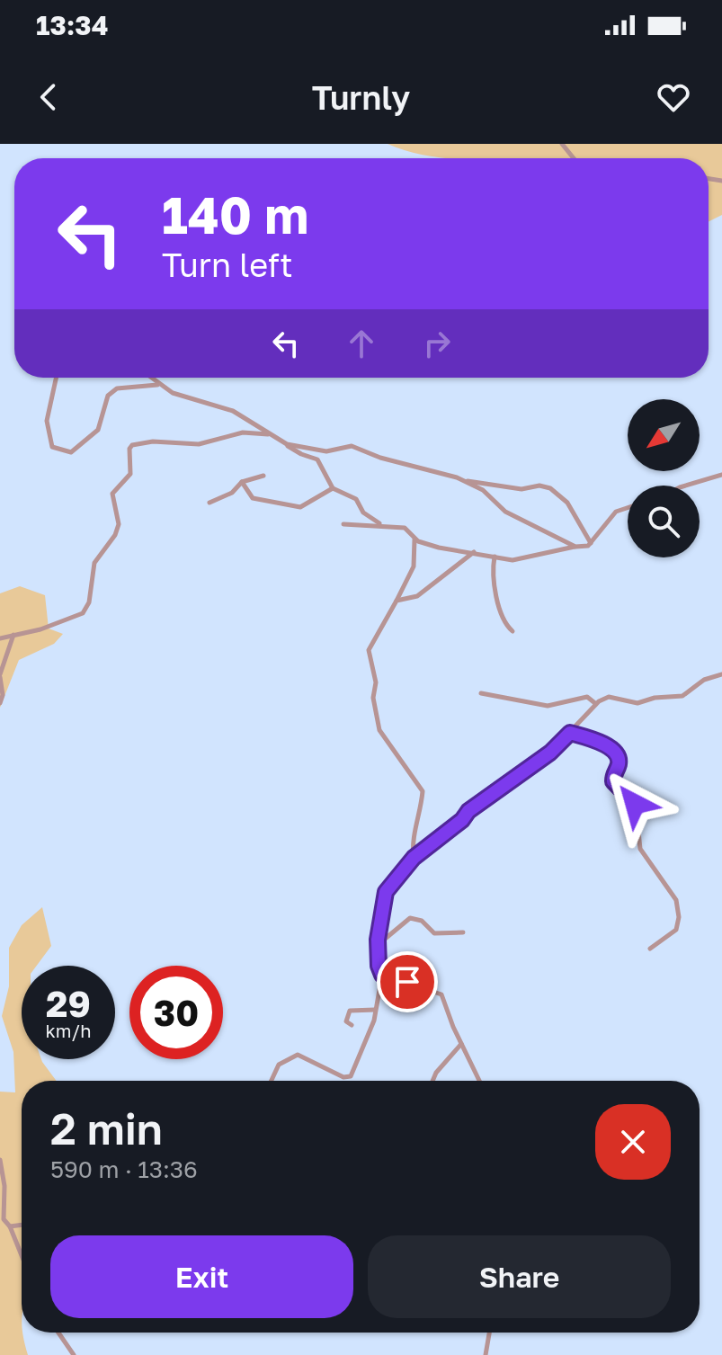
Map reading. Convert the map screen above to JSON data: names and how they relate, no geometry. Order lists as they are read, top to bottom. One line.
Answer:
{"north":"bottom left","page":{"status":"13:34","header":"Turnly","turn":["140 m","Turn left"],"speed":"29 km/h","limit":"30","heading":["2 min","590 m · 13:36"],"buttons":["Exit","Share"]}}
